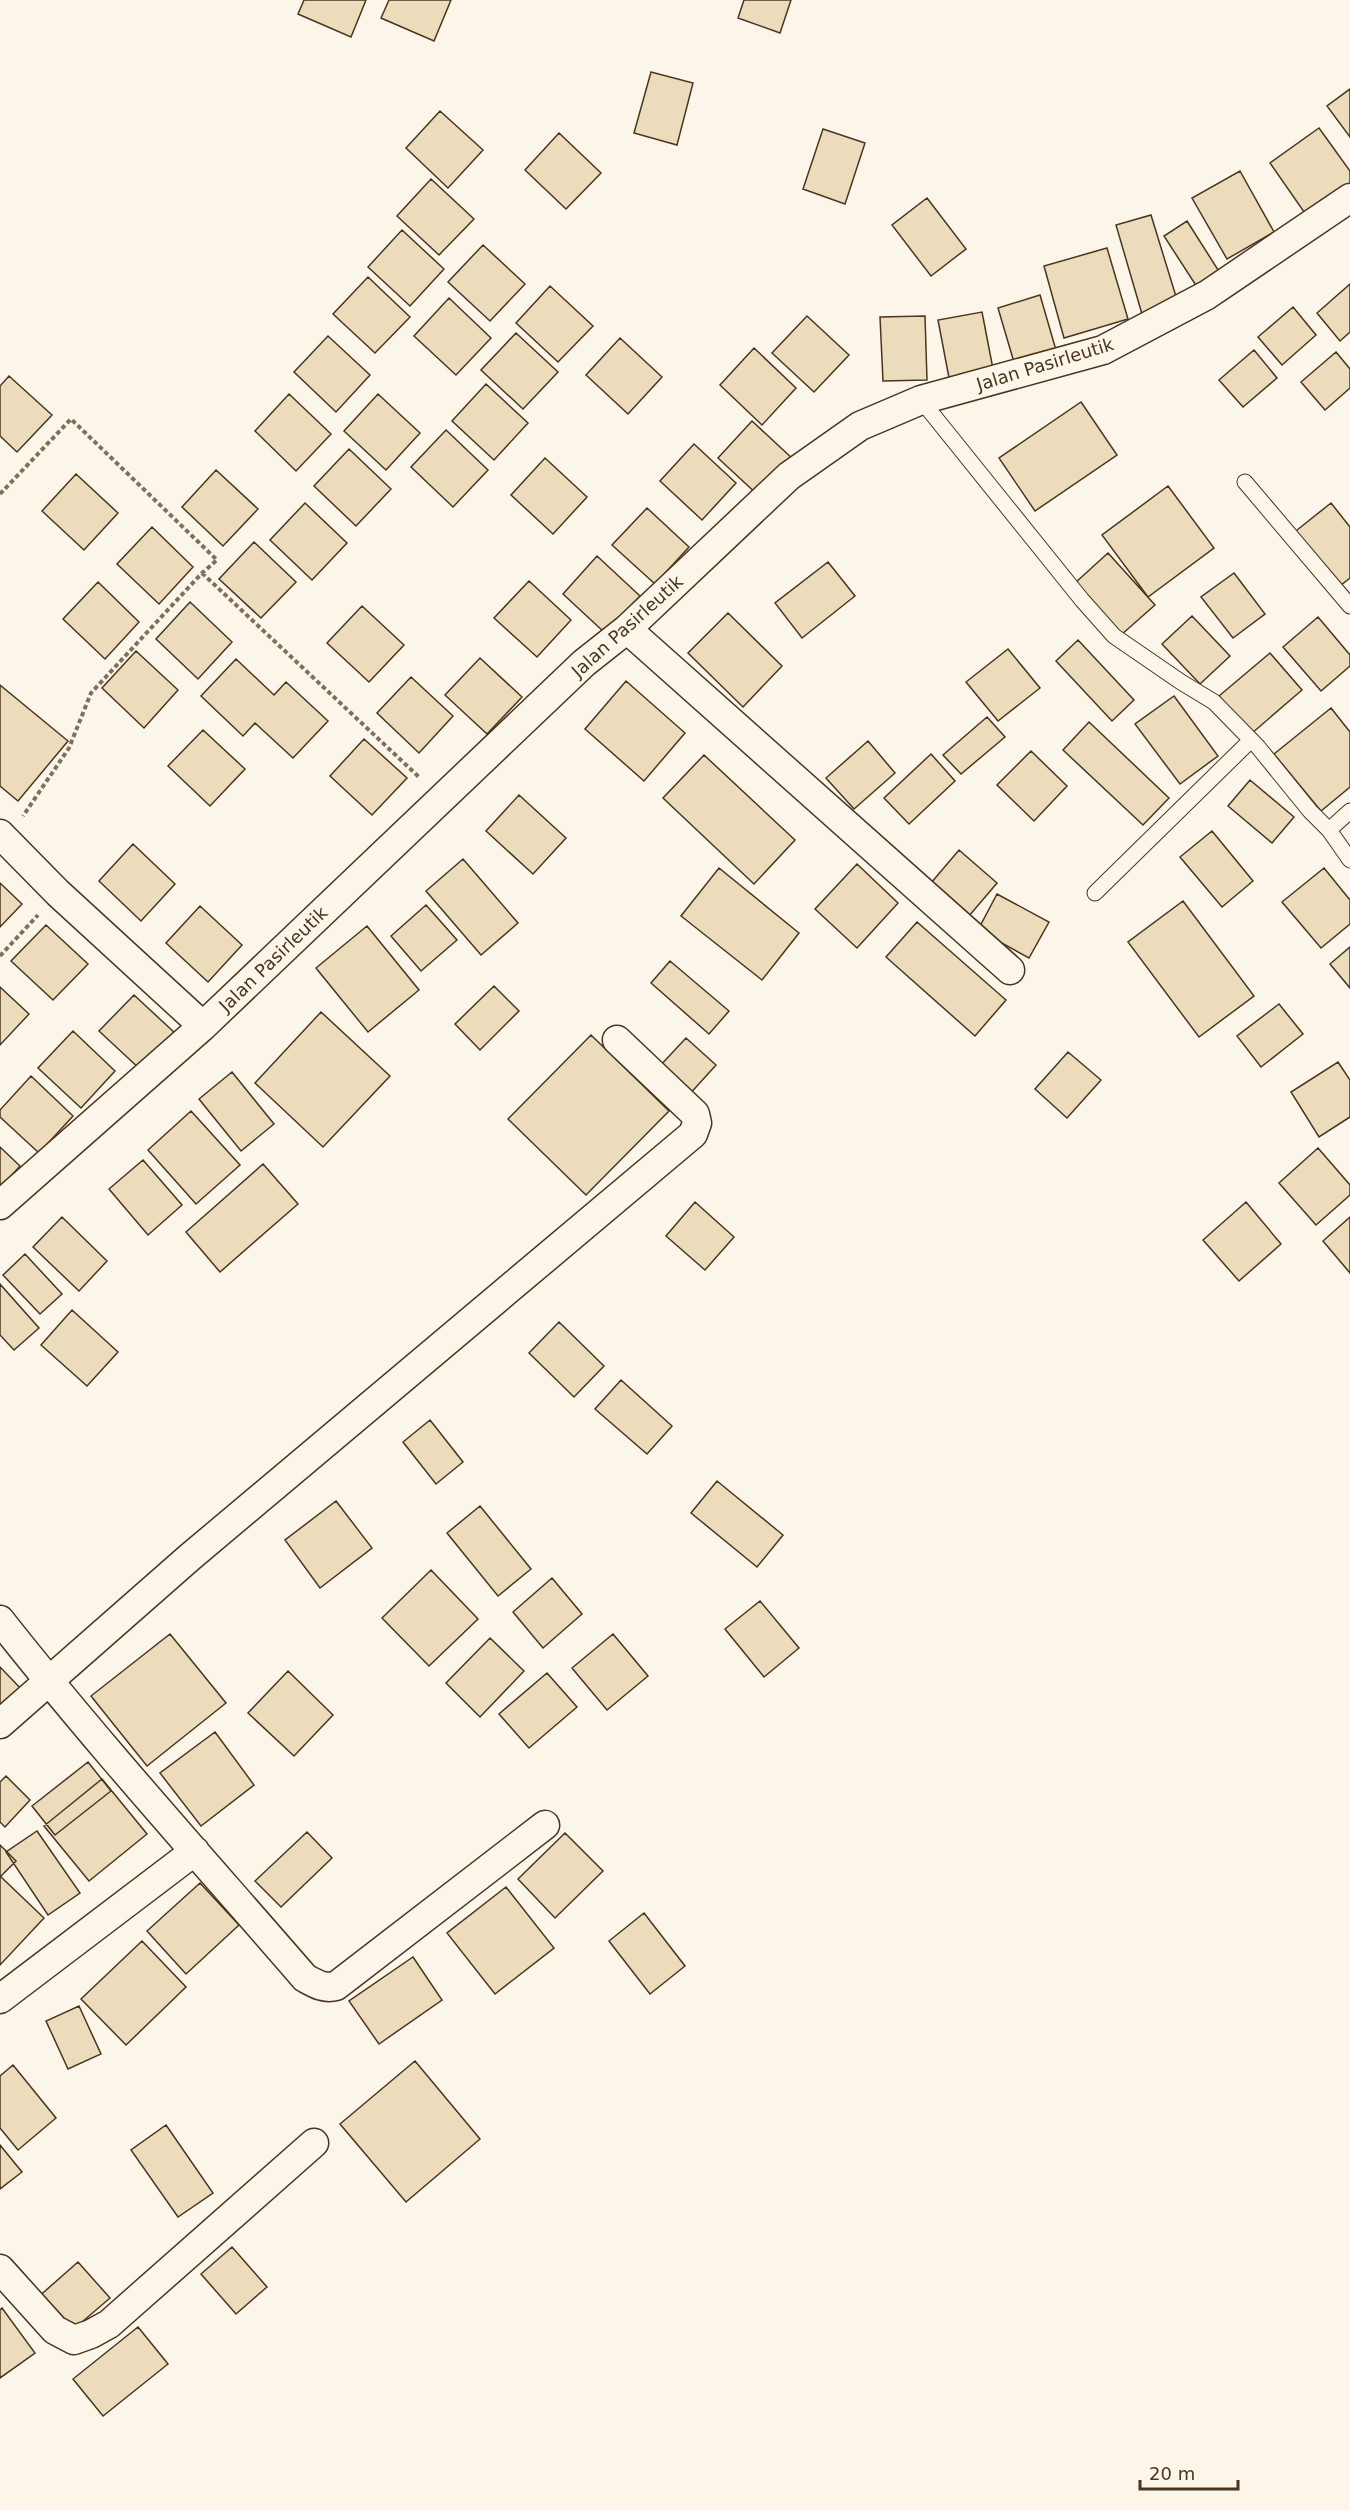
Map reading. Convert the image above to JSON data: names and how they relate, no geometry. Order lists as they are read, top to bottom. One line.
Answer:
{"streets":{"street":["Jalan Pasirleutik"]},"scale_bar":"20 m"}
